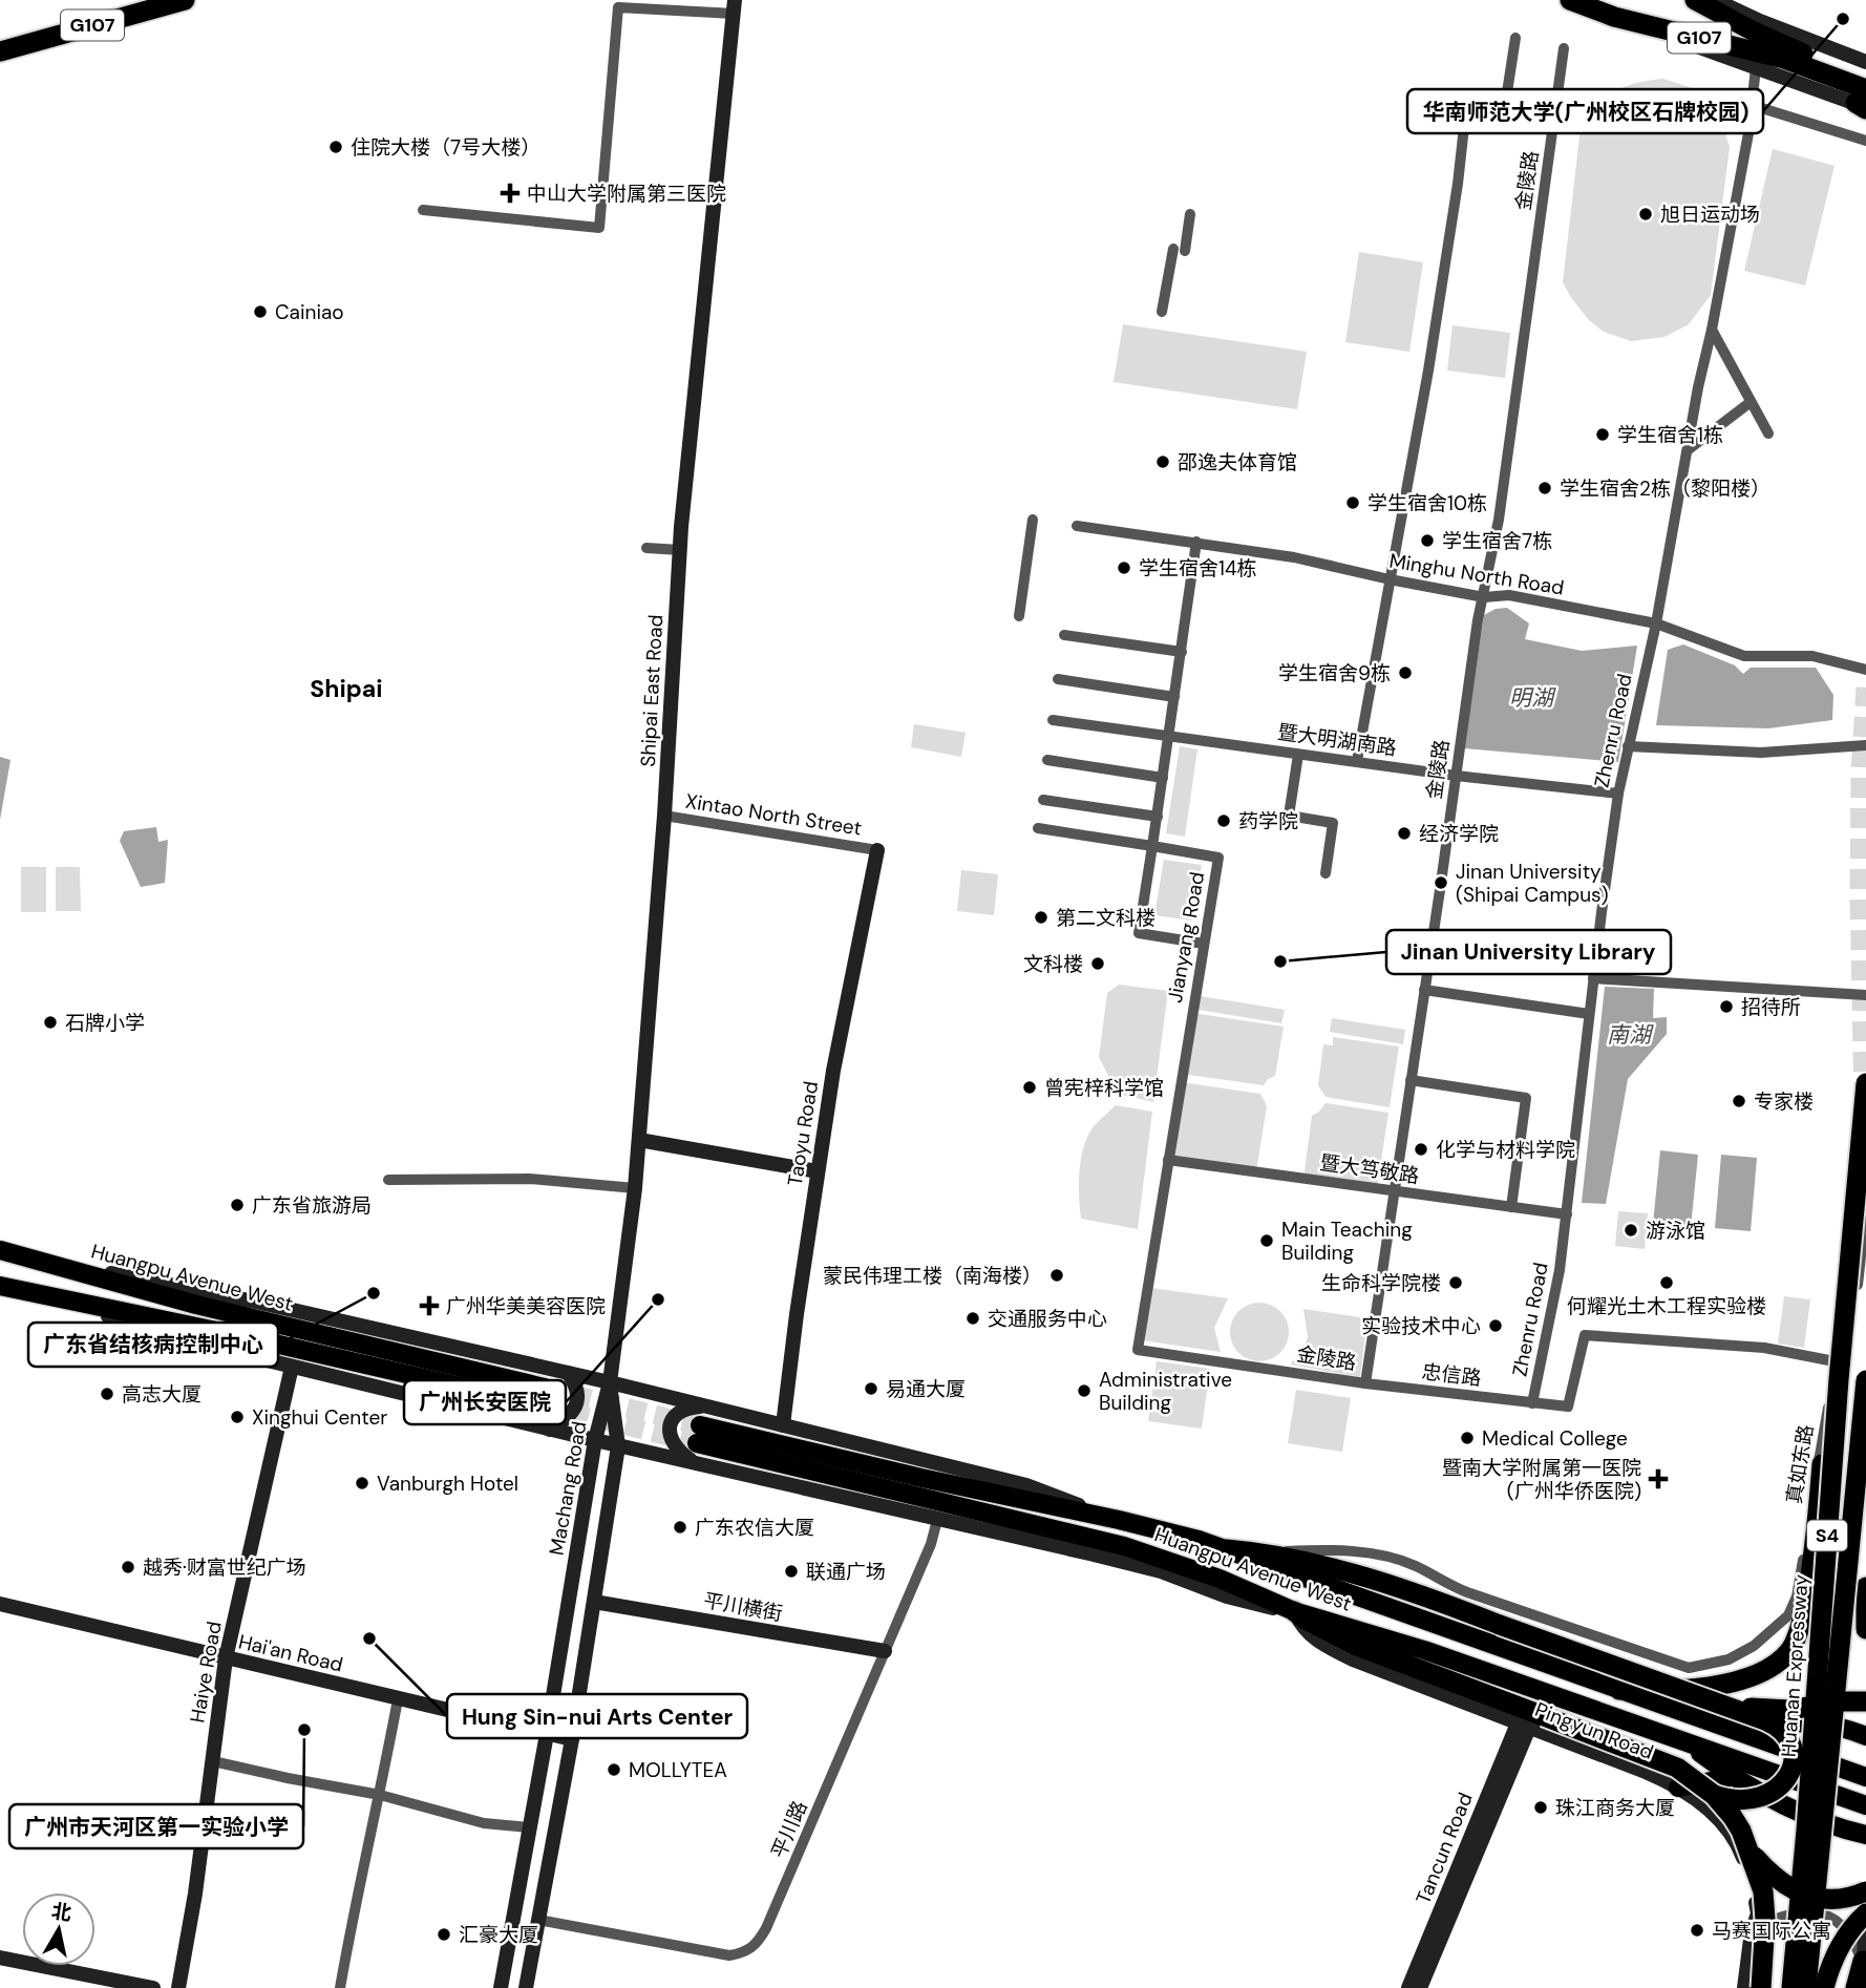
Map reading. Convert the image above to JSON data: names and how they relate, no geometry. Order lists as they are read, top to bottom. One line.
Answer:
{"streets":{"highway":["G107","S4","Huanan Expressway"],"main road":["Huangpu Avenue West"],"street":["金陵路","Minghu North Road","Shipai East Road","Zhenru Road","暨大明湖南路","Xintao North Street","Jianyang Road","Taoyu Road","暨大笃敬路","忠信路","真如东路","Machang Road","平川横街","Hai'an Road","Haiye Road","Pingyun Road","平川路","Tancun Road"]},"crossings":[["金陵路","Minghu North Road"],["金陵路","暨大明湖南路"],["金陵路","Jianyang Road"],["金陵路","暨大笃敬路"],["金陵路","忠信路"],["Minghu North Road","Zhenru Road"],["Shipai East Road","Xintao North Street"],["Shipai East Road","Machang Road"],["Zhenru Road","暨大明湖南路"],["Zhenru Road","暨大笃敬路"],["Zhenru Road","忠信路"],["Xintao North Street","Taoyu Road"],["Jianyang Road","暨大笃敬路"],["忠信路","真如东路"],["Machang Road","平川横街"],["Machang Road","Hai'an Road"],["Machang Road","平川路"],["平川横街","平川路"],["Hai'an Road","Haiye Road"],["Pingyun Road","Tancun Road"]],"districts":["Shipai"],"water":["明湖","南湖"],"places":{"other":["华南师范大学(广州校区石牌校园)","住院大楼（7号大楼）","旭日运动场","Cainiao","学生宿舍1栋","邵逸夫体育馆","学生宿舍2栋（黎阳楼）","学生宿舍10栋","学生宿舍7栋","学生宿舍14栋","学生宿舍9栋","药学院","经济学院","Jinan University (Shipai Campus)","第二文科楼","Jinan University Library","文科楼","招待所","石牌小学","曾宪梓科学馆","专家楼","化学与材料学院","广东省旅游局","游泳馆","Main Teaching Building","蒙民伟理工楼（南海楼）","生命科学院楼","何耀光土木工程实验楼","广东省结核病控制中心","广州长安医院","交通服务中心","实验技术中心","易通大厦","Administrative Building","高志大厦","Xinghui Center","Medical College","Vanburgh Hotel","广东农信大厦","越秀·财富世纪广场","联通广场","Hung Sin-nui Arts Center","广州市天河区第一实验小学","MOLLYTEA","珠江商务大厦","马赛国际公寓","汇豪大厦"],"health":["中山大学附属第三医院","广州华美美容医院","暨南大学附属第一医院 (广州华侨医院)"]},"north":"top"}
